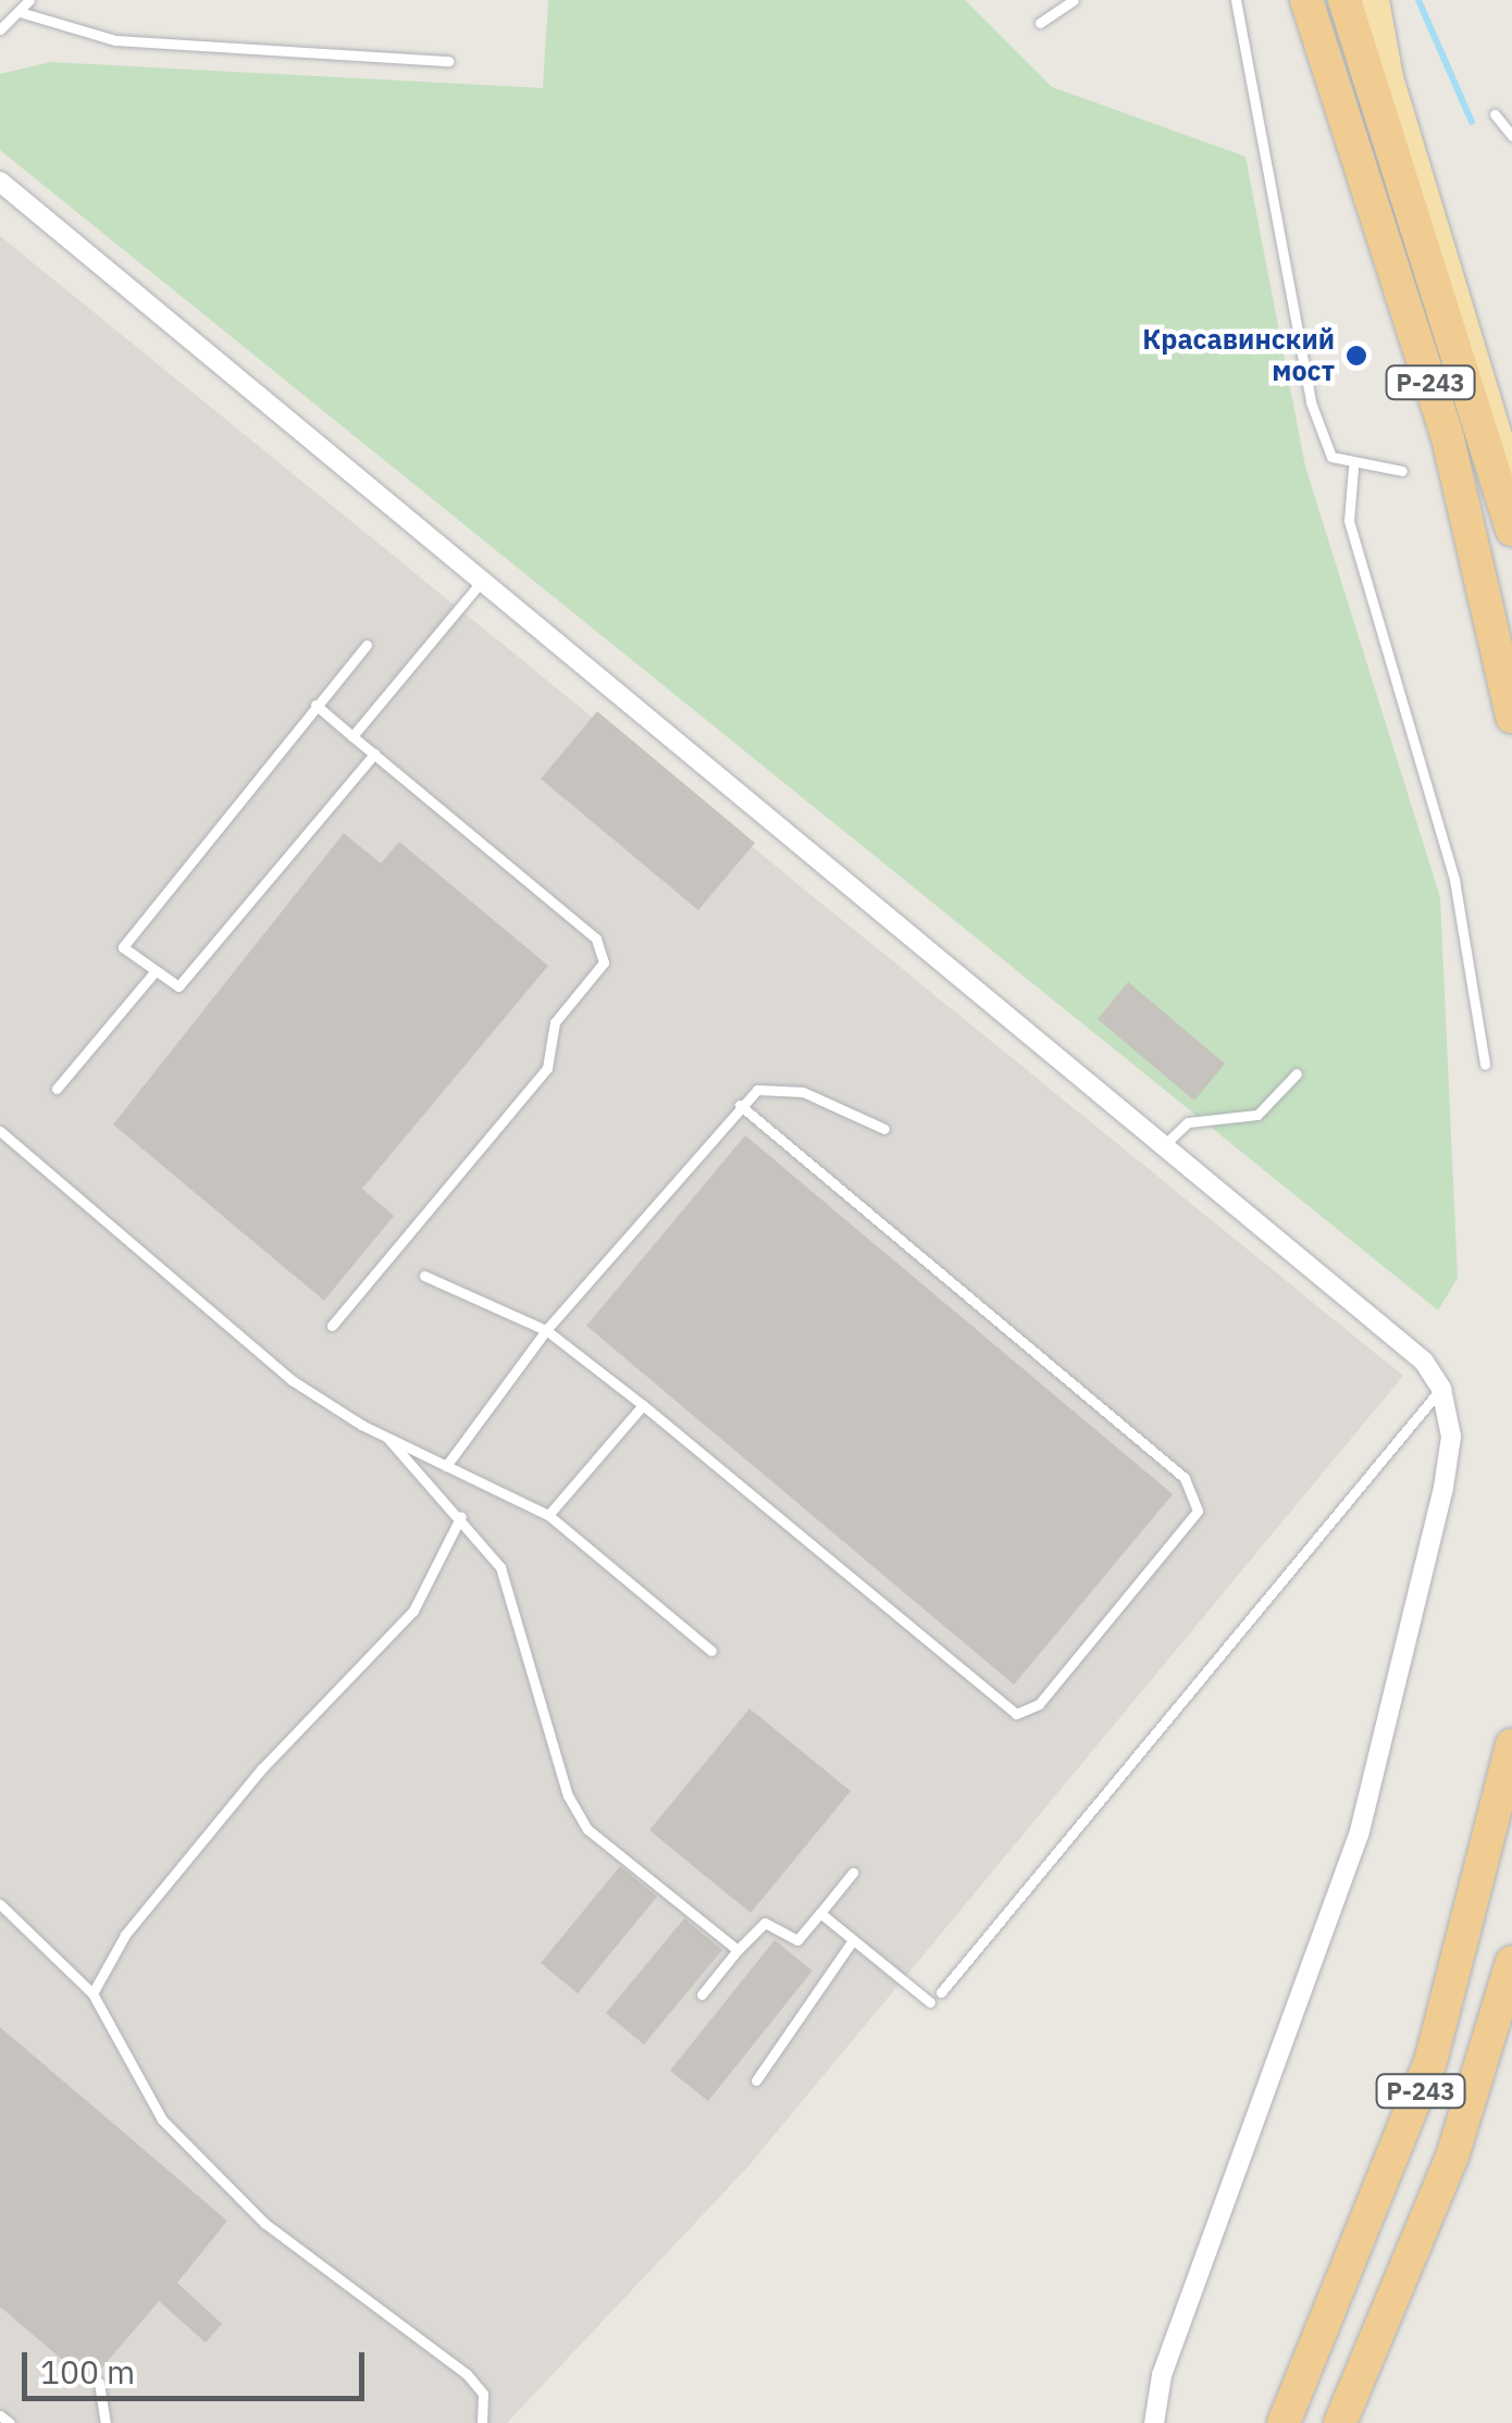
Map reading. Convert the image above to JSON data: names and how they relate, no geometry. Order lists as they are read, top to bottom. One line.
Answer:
{"streets":{"highway":["Р-243"]},"places":["Красавинский мост"],"scale_bar":"100 m"}
